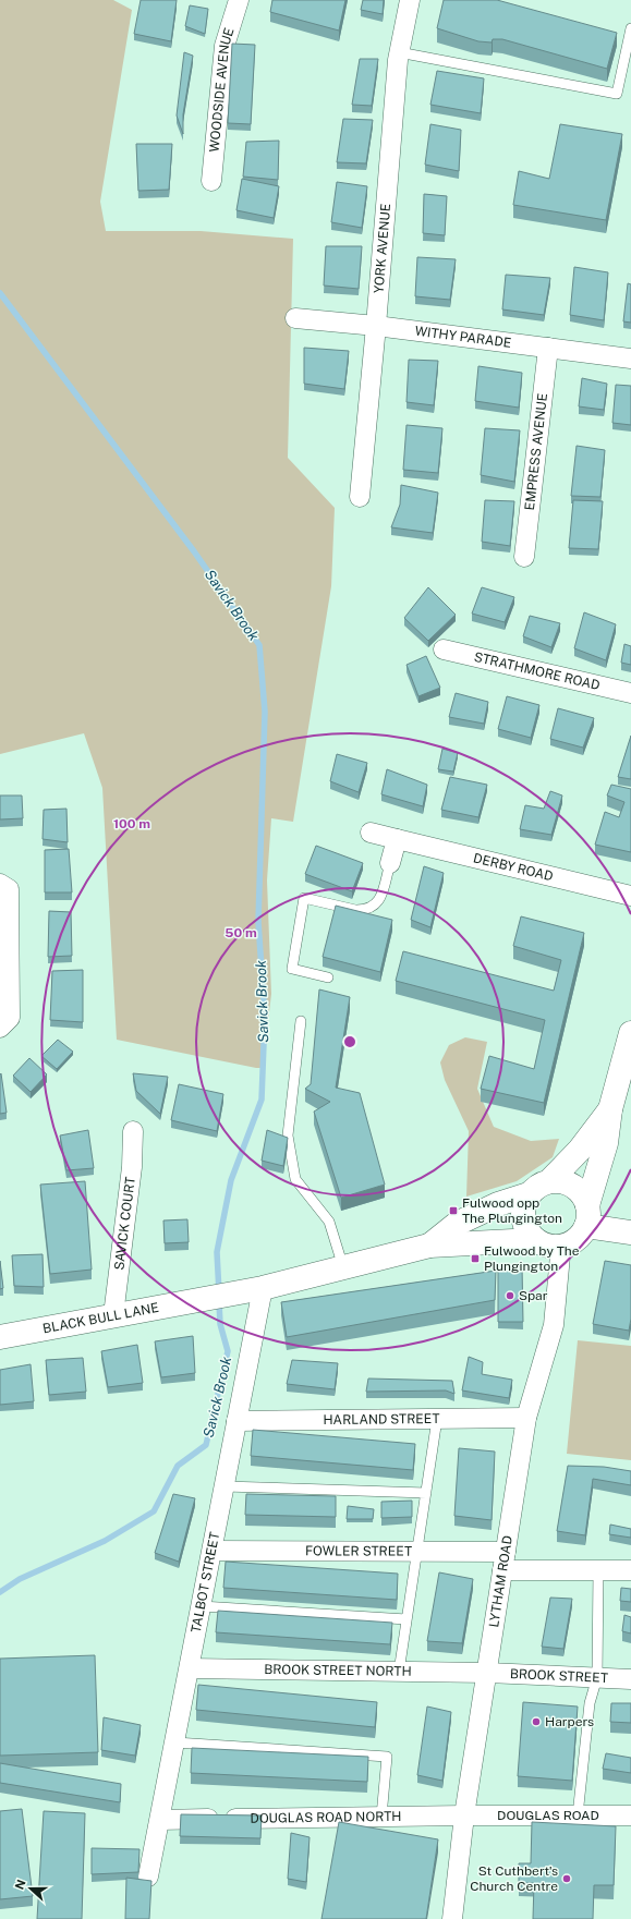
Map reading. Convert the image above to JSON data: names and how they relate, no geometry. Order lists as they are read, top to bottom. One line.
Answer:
{"streets":{"street":["WOODSIDE AVENUE","YORK AVENUE","WITHY PARADE","EMPRESS AVENUE","STRATHMORE ROAD","DERBY ROAD","SAVICK COURT","BLACK BULL LANE","HARLAND STREET","FOWLER STREET","LYTHAM ROAD","TALBOT STREET","BROOK STREET NORTH","BROOK STREET","DOUGLAS ROAD","DOUGLAS ROAD NORTH"]},"crossings":[["YORK AVENUE","WITHY PARADE"],["WITHY PARADE","EMPRESS AVENUE"],["SAVICK COURT","BLACK BULL LANE"],["BLACK BULL LANE","TALBOT STREET"],["HARLAND STREET","LYTHAM ROAD"],["HARLAND STREET","TALBOT STREET"],["FOWLER STREET","LYTHAM ROAD"],["FOWLER STREET","TALBOT STREET"],["LYTHAM ROAD","BROOK STREET NORTH"],["LYTHAM ROAD","BROOK STREET"],["LYTHAM ROAD","DOUGLAS ROAD"],["LYTHAM ROAD","DOUGLAS ROAD NORTH"],["TALBOT STREET","BROOK STREET NORTH"],["TALBOT STREET","DOUGLAS ROAD NORTH"],["BROOK STREET NORTH","BROOK STREET"],["DOUGLAS ROAD","DOUGLAS ROAD NORTH"]],"water":["Savick Brook"],"places":{"transit":["Fulwood opp The Plungington","Fulwood by The Plungington"],"other":["Spar","Harpers","St Cuthbert's Church Centre"]},"north":"left","rings":["100 m","50 m"]}
